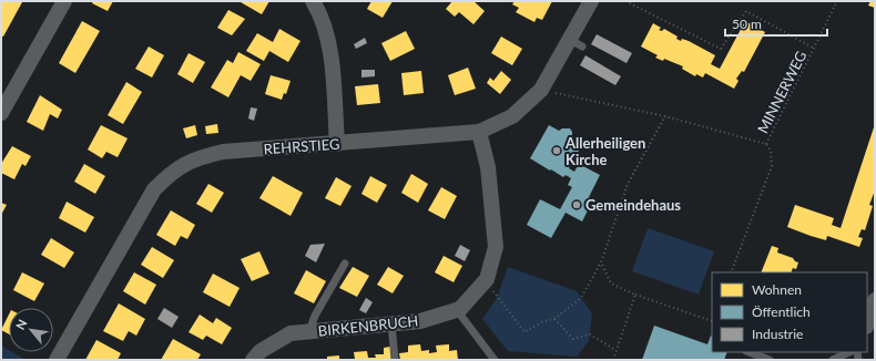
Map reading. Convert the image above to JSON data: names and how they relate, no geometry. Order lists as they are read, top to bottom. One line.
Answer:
{"streets":{"street":["REHRSTIEG","BIRKENBRUCH"],"path":["MINNERWEG"]},"crossings":[["REHRSTIEG","BIRKENBRUCH"]],"places":["Allerheiligen Kirche","Gemeindehaus"],"legend":["Wohnen","Öffentlich","Industrie"],"scale_bar":"50 m","north":"top left"}
